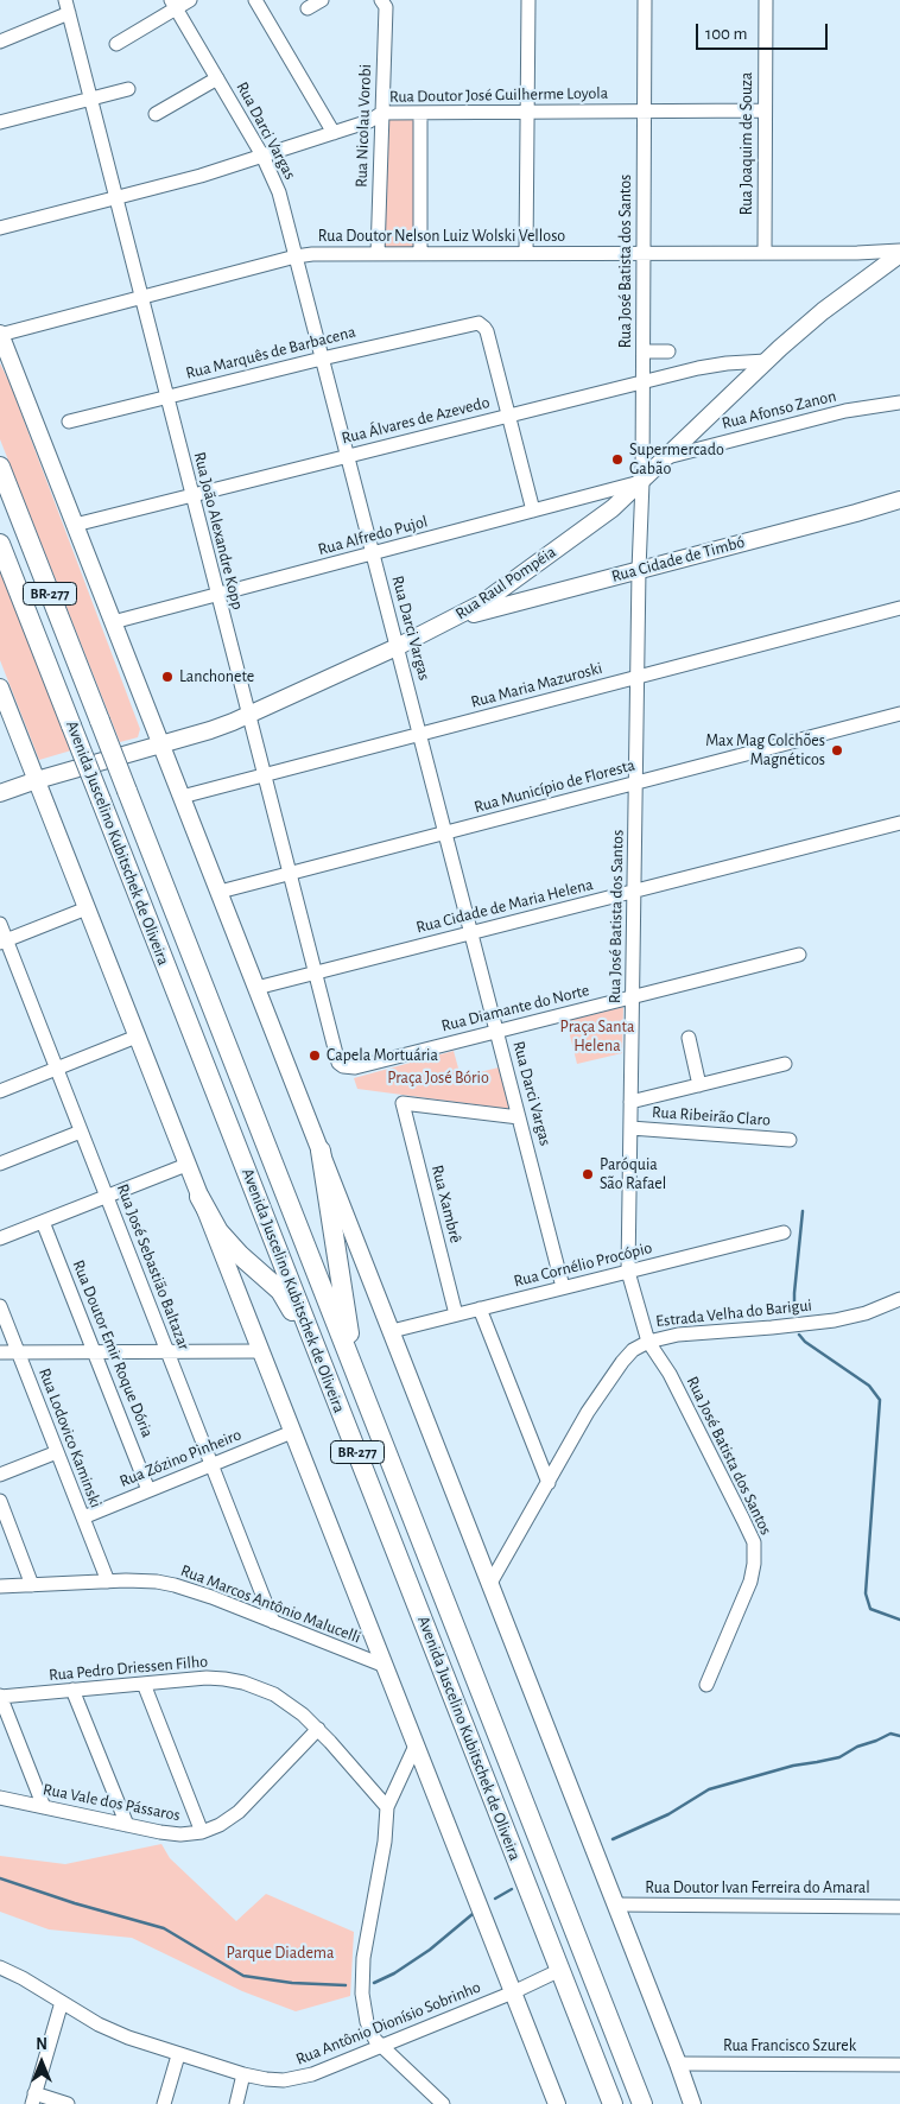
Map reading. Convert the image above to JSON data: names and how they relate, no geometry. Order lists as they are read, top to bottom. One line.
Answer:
{"streets":{"highway":["BR-277","Avenida Juscelino Kubitschek de Oliveira"],"main road":["Rua Cidade de Timbó","Rua Raul Pompéia"],"street":["Rua Doutor José Guilherme Loyola","Rua Nicolau Vorobi","Rua Darci Vargas","Rua Joaquim de Souza","Rua Doutor Nelson Luiz Wolski Velloso","Rua José Batista dos Santos","Rua Marquês de Barbacena","Rua Afonso Zanon","Rua Álvares de Azevedo","Rua João Alexandre Kopp","Rua Alfredo Pujol","Rua Maria Mazuroski","Rua Município de Floresta","Rua Cidade de Maria Helena","Rua Diamante do Norte","Rua Ribeirão Claro","Rua Xambrê","Rua Cornélio Procópio","Rua José Sebastião Baltazar","Estrada Velha do Barigui","Rua Doutor Emir Roque Dória","Rua Lodovico Kaminski","Rua Zózino Pinheiro","Rua Marcos Antônio Malucelli","Rua Pedro Driessen Filho","Rua Vale dos Pássaros","Rua Doutor Ivan Ferreira do Amaral","Rua Antônio Dionísio Sobrinho","Rua Francisco Szurek"]},"crossings":[["Rua Doutor José Guilherme Loyola","Rua Nicolau Vorobi"],["Rua Doutor José Guilherme Loyola","Rua Darci Vargas"],["Rua Doutor José Guilherme Loyola","Rua Joaquim de Souza"],["Rua Doutor José Guilherme Loyola","Rua José Batista dos Santos"],["Rua Doutor José Guilherme Loyola","Rua João Alexandre Kopp"],["Rua Nicolau Vorobi","Rua Doutor Nelson Luiz Wolski Velloso"],["Rua Darci Vargas","Rua Doutor Nelson Luiz Wolski Velloso"],["Rua Darci Vargas","Rua Marquês de Barbacena"],["Rua Darci Vargas","Rua Álvares de Azevedo"],["Rua Darci Vargas","Rua Alfredo Pujol"],["Rua Darci Vargas","Rua Raul Pompéia"],["Rua Darci Vargas","Rua Maria Mazuroski"],["Rua Darci Vargas","Rua Município de Floresta"],["Rua Darci Vargas","Rua Cidade de Maria Helena"],["Rua Darci Vargas","Rua Diamante do Norte"],["Rua Darci Vargas","Rua Xambrê"],["Rua Darci Vargas","Rua Cornélio Procópio"],["Rua Joaquim de Souza","Rua Doutor Nelson Luiz Wolski Velloso"],["Rua Doutor Nelson Luiz Wolski Velloso","Rua José Batista dos Santos"],["Rua Doutor Nelson Luiz Wolski Velloso","Rua João Alexandre Kopp"],["Rua Doutor Nelson Luiz Wolski Velloso","Rua Raul Pompéia"],["Rua José Batista dos Santos","Rua Álvares de Azevedo"],["Rua José Batista dos Santos","Rua Alfredo Pujol"],["Rua José Batista dos Santos","Rua Cidade de Timbó"],["Rua José Batista dos Santos","Rua Raul Pompéia"],["Rua José Batista dos Santos","Rua Maria Mazuroski"],["Rua José Batista dos Santos","Rua Município de Floresta"],["Rua José Batista dos Santos","Rua Cidade de Maria Helena"],["Rua José Batista dos Santos","Rua Diamante do Norte"],["Rua José Batista dos Santos","Rua Ribeirão Claro"],["Rua José Batista dos Santos","Rua Cornélio Procópio"],["Rua José Batista dos Santos","Estrada Velha do Barigui"],["Rua Marquês de Barbacena","Rua Álvares de Azevedo"],["Rua Marquês de Barbacena","Rua João Alexandre Kopp"],["Rua Afonso Zanon","Rua Raul Pompéia"],["Rua Álvares de Azevedo","Rua João Alexandre Kopp"],["Rua Álvares de Azevedo","Rua Raul Pompéia"],["Rua João Alexandre Kopp","Rua Alfredo Pujol"],["Rua João Alexandre Kopp","Rua Raul Pompéia"],["Rua João Alexandre Kopp","Rua Maria Mazuroski"],["Rua João Alexandre Kopp","Rua Município de Floresta"],["Rua João Alexandre Kopp","Rua Cidade de Maria Helena"],["Rua João Alexandre Kopp","Rua Diamante do Norte"],["Rua Alfredo Pujol","Rua Raul Pompéia"],["Rua Cidade de Timbó","Rua Raul Pompéia"],["BR-277","Avenida Juscelino Kubitschek de Oliveira"],["Avenida Juscelino Kubitschek de Oliveira","Rua Antônio Dionísio Sobrinho"],["Rua Xambrê","Rua Cornélio Procópio"],["Rua José Sebastião Baltazar","Rua Zózino Pinheiro"],["Rua José Sebastião Baltazar","Rua Marcos Antônio Malucelli"],["Rua Doutor Emir Roque Dória","Rua Zózino Pinheiro"],["Rua Lodovico Kaminski","Rua Zózino Pinheiro"],["Rua Lodovico Kaminski","Rua Marcos Antônio Malucelli"],["Rua Pedro Driessen Filho","Rua Vale dos Pássaros"]],"parks":["Praça Santa Helena","Praça José Bório","Parque Diadema"],"places":["Supermercado Gabão","Lanchonete","Max Mag Colchões Magnéticos","Capela Mortuária","Paróquia São Rafael"],"scale_bar":"100 m","north":"top"}
